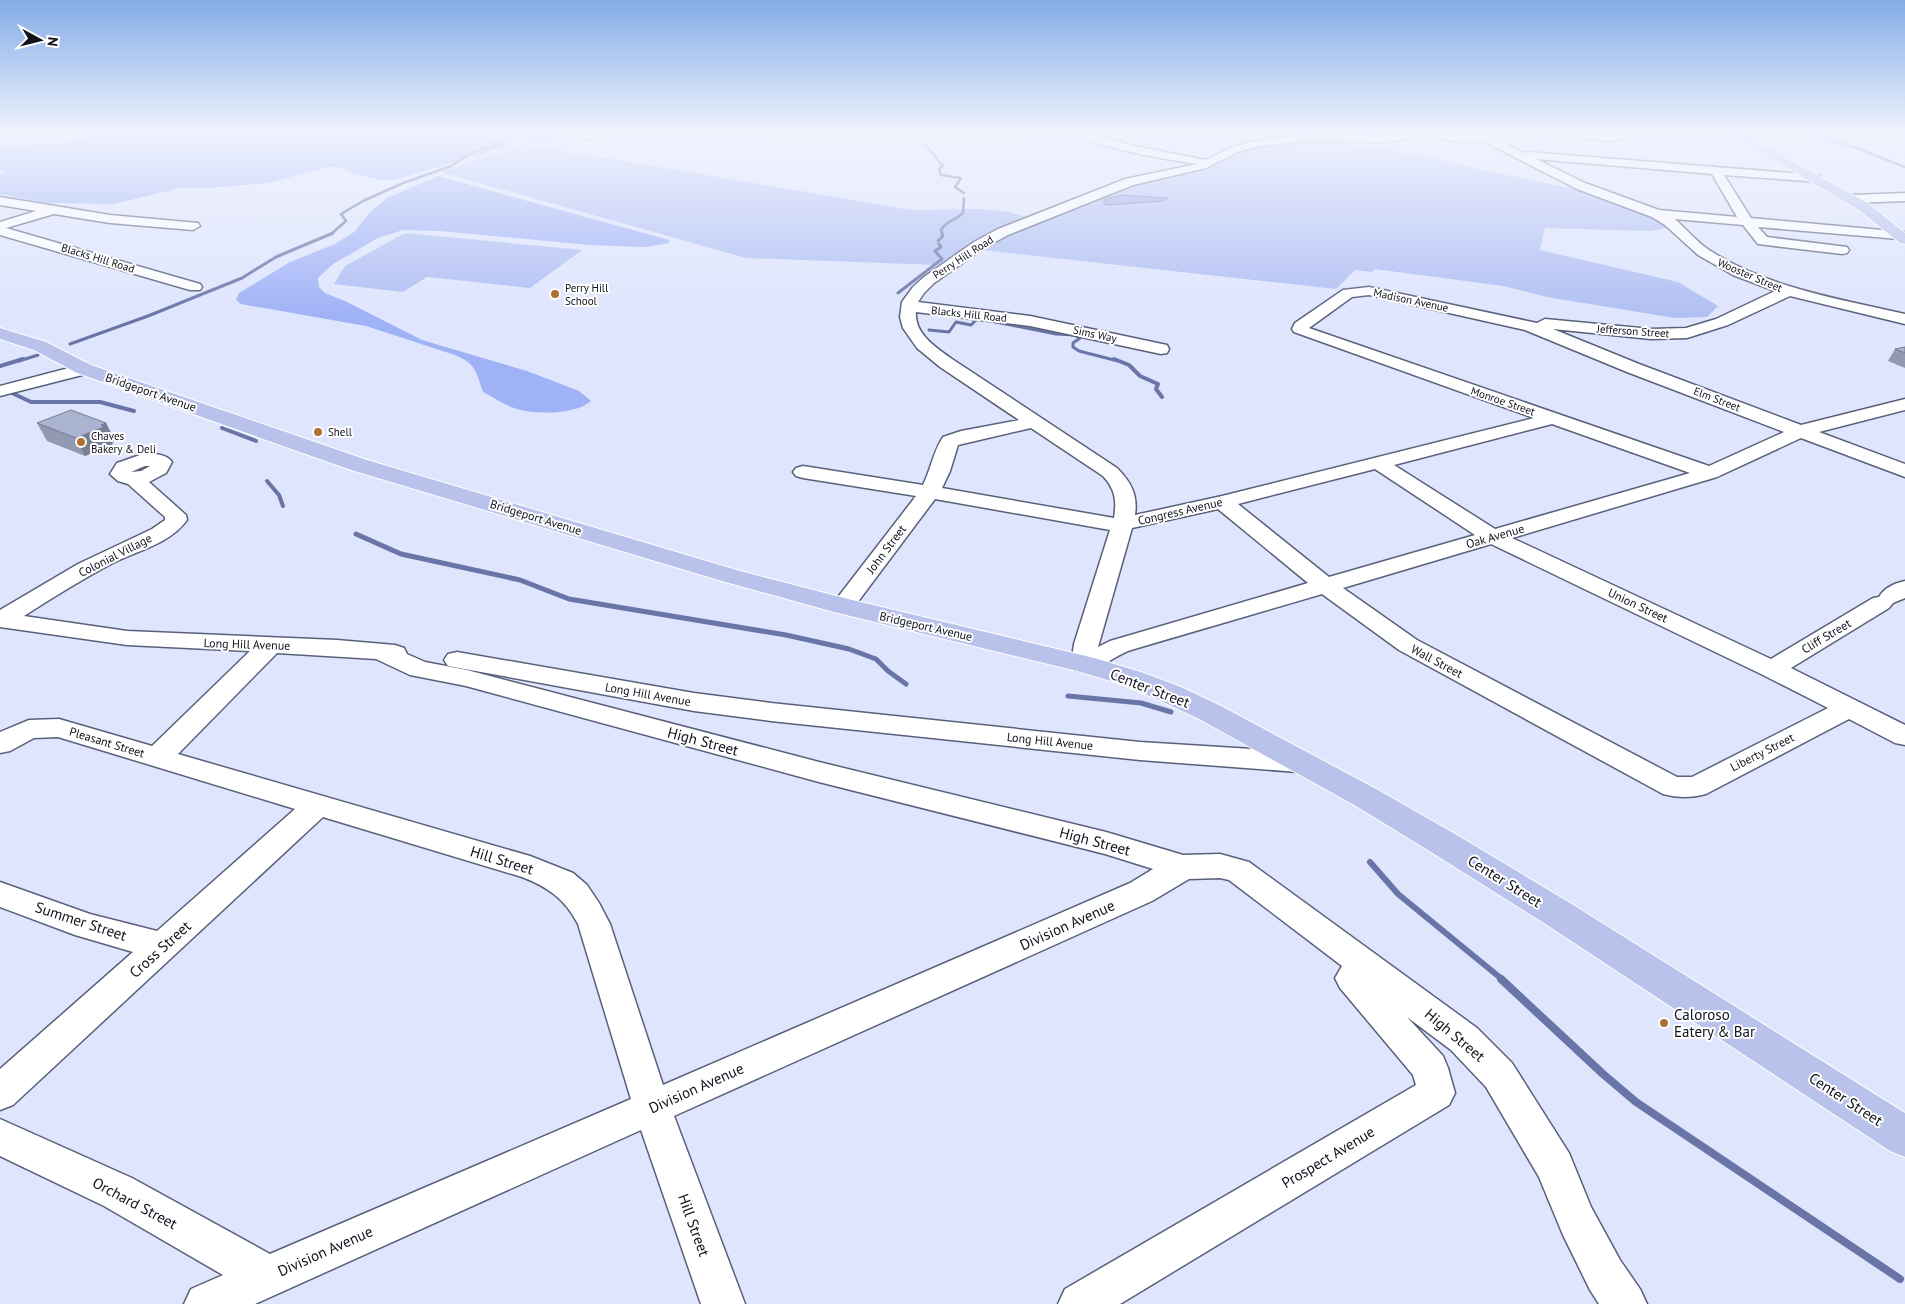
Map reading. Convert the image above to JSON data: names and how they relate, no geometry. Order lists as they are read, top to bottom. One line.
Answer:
{"streets":{"main road":["Bridgeport Avenue","Center Street"],"street":["Perry Hill Road","Blacks Hill Road","Wooster Street","Madison Avenue","Jefferson Street","Sims Way","Elm Street","Monroe Street","Congress Avenue","Oak Avenue","John Street","Colonial Village","Union Street","Cliff Street","Long Hill Avenue","Wall Street","High Street","Pleasant Street","Liberty Street","Hill Street","Summer Street","Division Avenue","Cross Street","Prospect Avenue","Orchard Street"]},"crossings":[["Perry Hill Road","Blacks Hill Road"],["Blacks Hill Road","Sims Way"],["Wooster Street","Jefferson Street"],["Madison Avenue","Jefferson Street"],["Madison Avenue","Elm Street"],["Madison Avenue","Monroe Street"],["Jefferson Street","Elm Street"],["Bridgeport Avenue","Oak Avenue"],["Bridgeport Avenue","John Street"],["Bridgeport Avenue","Center Street"],["Elm Street","Oak Avenue"],["Monroe Street","Congress Avenue"],["Monroe Street","Oak Avenue"],["Congress Avenue","John Street"],["Congress Avenue","Union Street"],["Congress Avenue","Wall Street"],["Oak Avenue","Union Street"],["Oak Avenue","Wall Street"],["Oak Avenue","Center Street"],["Colonial Village","Long Hill Avenue"],["Union Street","Cliff Street"],["Union Street","Liberty Street"],["Long Hill Avenue","Center Street"],["Long Hill Avenue","High Street"],["Wall Street","Liberty Street"],["High Street","Division Avenue"],["High Street","Prospect Avenue"],["Pleasant Street","Hill Street"],["Hill Street","Division Avenue"],["Hill Street","Cross Street"],["Summer Street","Cross Street"],["Division Avenue","Orchard Street"]],"places":["Perry Hill School","Shell","Chaves Bakery & Deli","Caloroso Eatery & Bar"],"north":"right"}
